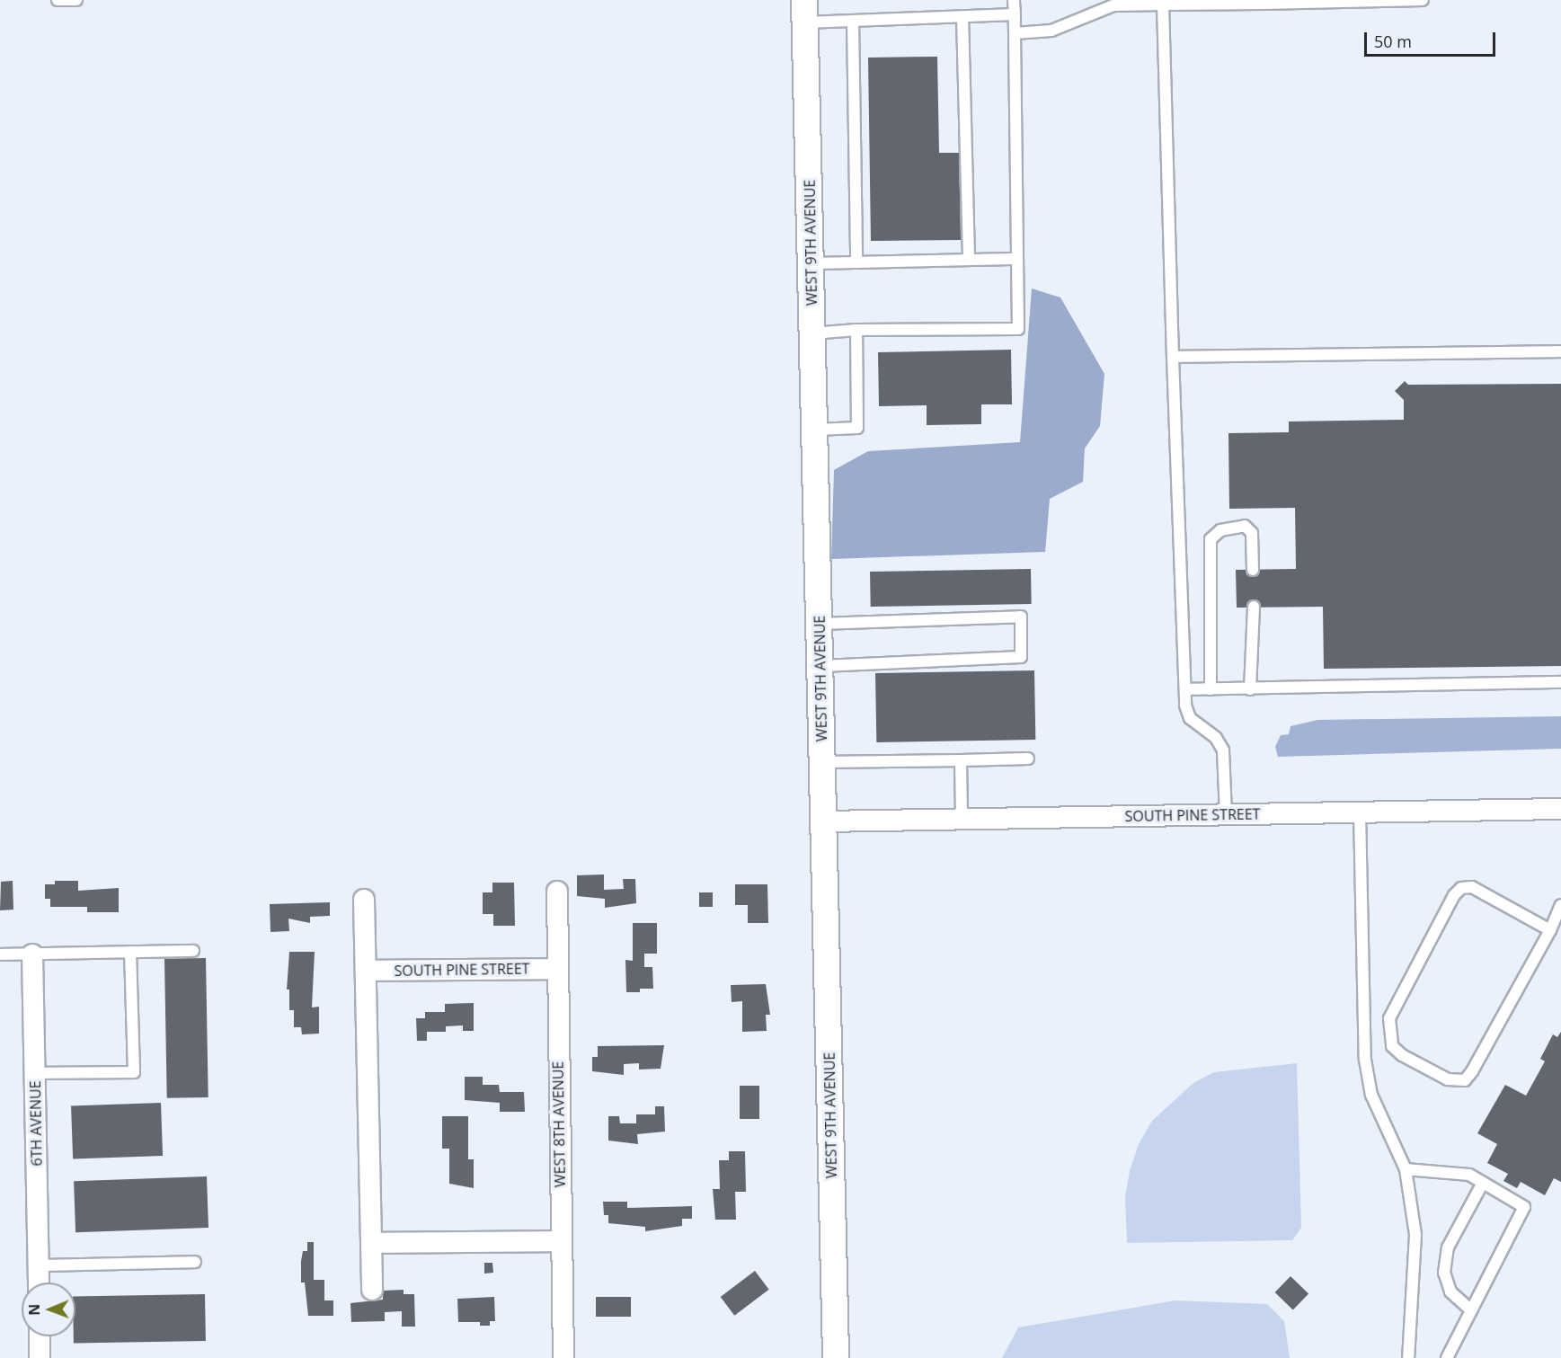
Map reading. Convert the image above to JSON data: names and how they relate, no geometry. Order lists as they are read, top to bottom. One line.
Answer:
{"streets":{"street":["WEST 9TH AVENUE","SOUTH PINE STREET","6TH AVENUE","WEST 8TH AVENUE"]},"crossings":[["WEST 9TH AVENUE","SOUTH PINE STREET"],["SOUTH PINE STREET","WEST 8TH AVENUE"]],"scale_bar":"50 m","north":"left"}
